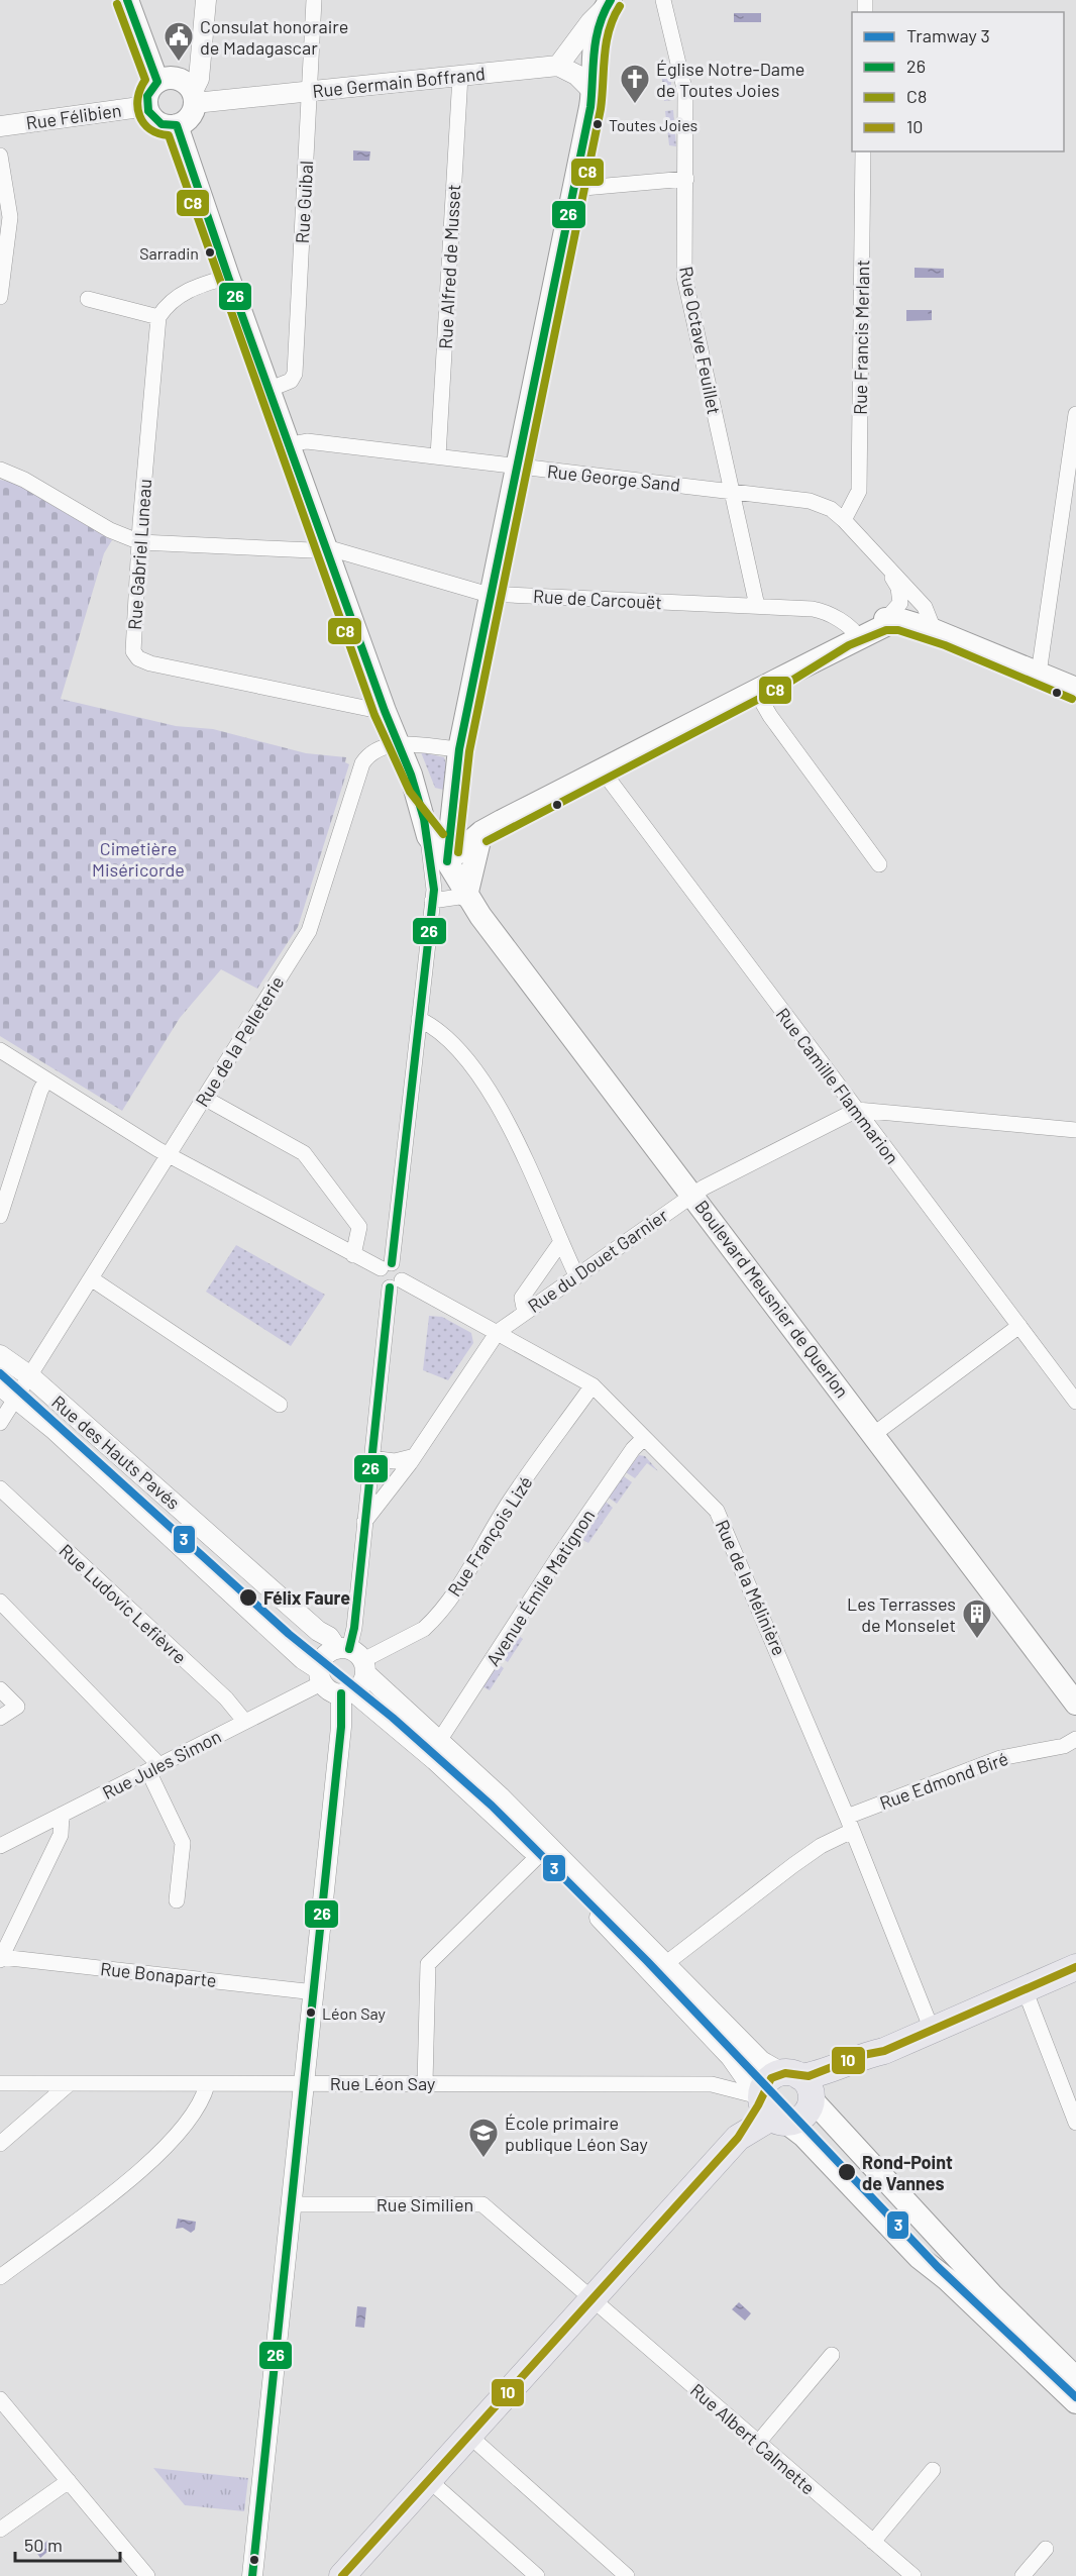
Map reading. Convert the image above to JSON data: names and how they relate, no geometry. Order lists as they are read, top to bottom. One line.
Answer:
{"streets":{"main road":["Boulevard Meusnier de Querlon"],"street":["Rue Germain Boffrand","Rue Félibien","Rue Guibal","Rue Alfred de Musset","Rue Francis Merlant","Rue Octave Feuillet","Rue George Sand","Rue Gabriel Luneau","Rue de Carcouët","Rue de la Pelleterie","Rue Camille Flammarion","Rue du Douet Garnier","Rue des Hauts Pavés","Rue François Lizé","Avenue Émile Matignon","Rue de la Mélinière","Rue Ludovic Lefièvre","Rue Jules Simon","Rue Edmond Biré","Rue Bonaparte","Rue Léon Say","Rue Similien","Rue Albert Calmette"]},"crossings":[["Rue Germain Boffrand","Rue Félibien"],["Rue Germain Boffrand","Rue Guibal"],["Rue Germain Boffrand","Rue Alfred de Musset"],["Rue Alfred de Musset","Rue George Sand"],["Rue Francis Merlant","Rue George Sand"],["Rue Octave Feuillet","Rue George Sand"],["Rue Octave Feuillet","Rue de Carcouët"],["Rue de la Pelleterie","Rue des Hauts Pavés"],["Rue Camille Flammarion","Rue du Douet Garnier"],["Rue du Douet Garnier","Boulevard Meusnier de Querlon"],["Rue du Douet Garnier","Rue de la Mélinière"],["Rue des Hauts Pavés","Rue François Lizé"],["Rue des Hauts Pavés","Avenue Émile Matignon"],["Rue des Hauts Pavés","Rue Jules Simon"],["Rue des Hauts Pavés","Rue Edmond Biré"],["Rue François Lizé","Rue de la Mélinière"],["Rue François Lizé","Rue Jules Simon"],["Avenue Émile Matignon","Rue de la Mélinière"],["Rue de la Mélinière","Rue Edmond Biré"],["Rue Ludovic Lefièvre","Rue Jules Simon"],["Rue Similien","Rue Albert Calmette"]],"parks":["Cimetière Miséricorde"],"places":{"public building":["Consulat honoraire de Madagascar"],"church":["Église Notre-Dame de Toutes Joies"],"other":["Toutes Joies","Sarradin","Félix Faure","Léon Say","Rond-Point de Vannes"],"building":["Les Terrasses de Monselet"],"school or university":["École primaire publique Léon Say"]},"lines":["transit line 26","transit line C8","tram line 3","transit line 10"],"legend":["Tramway 3","26","C8","10"],"scale_bar":"50 m"}
